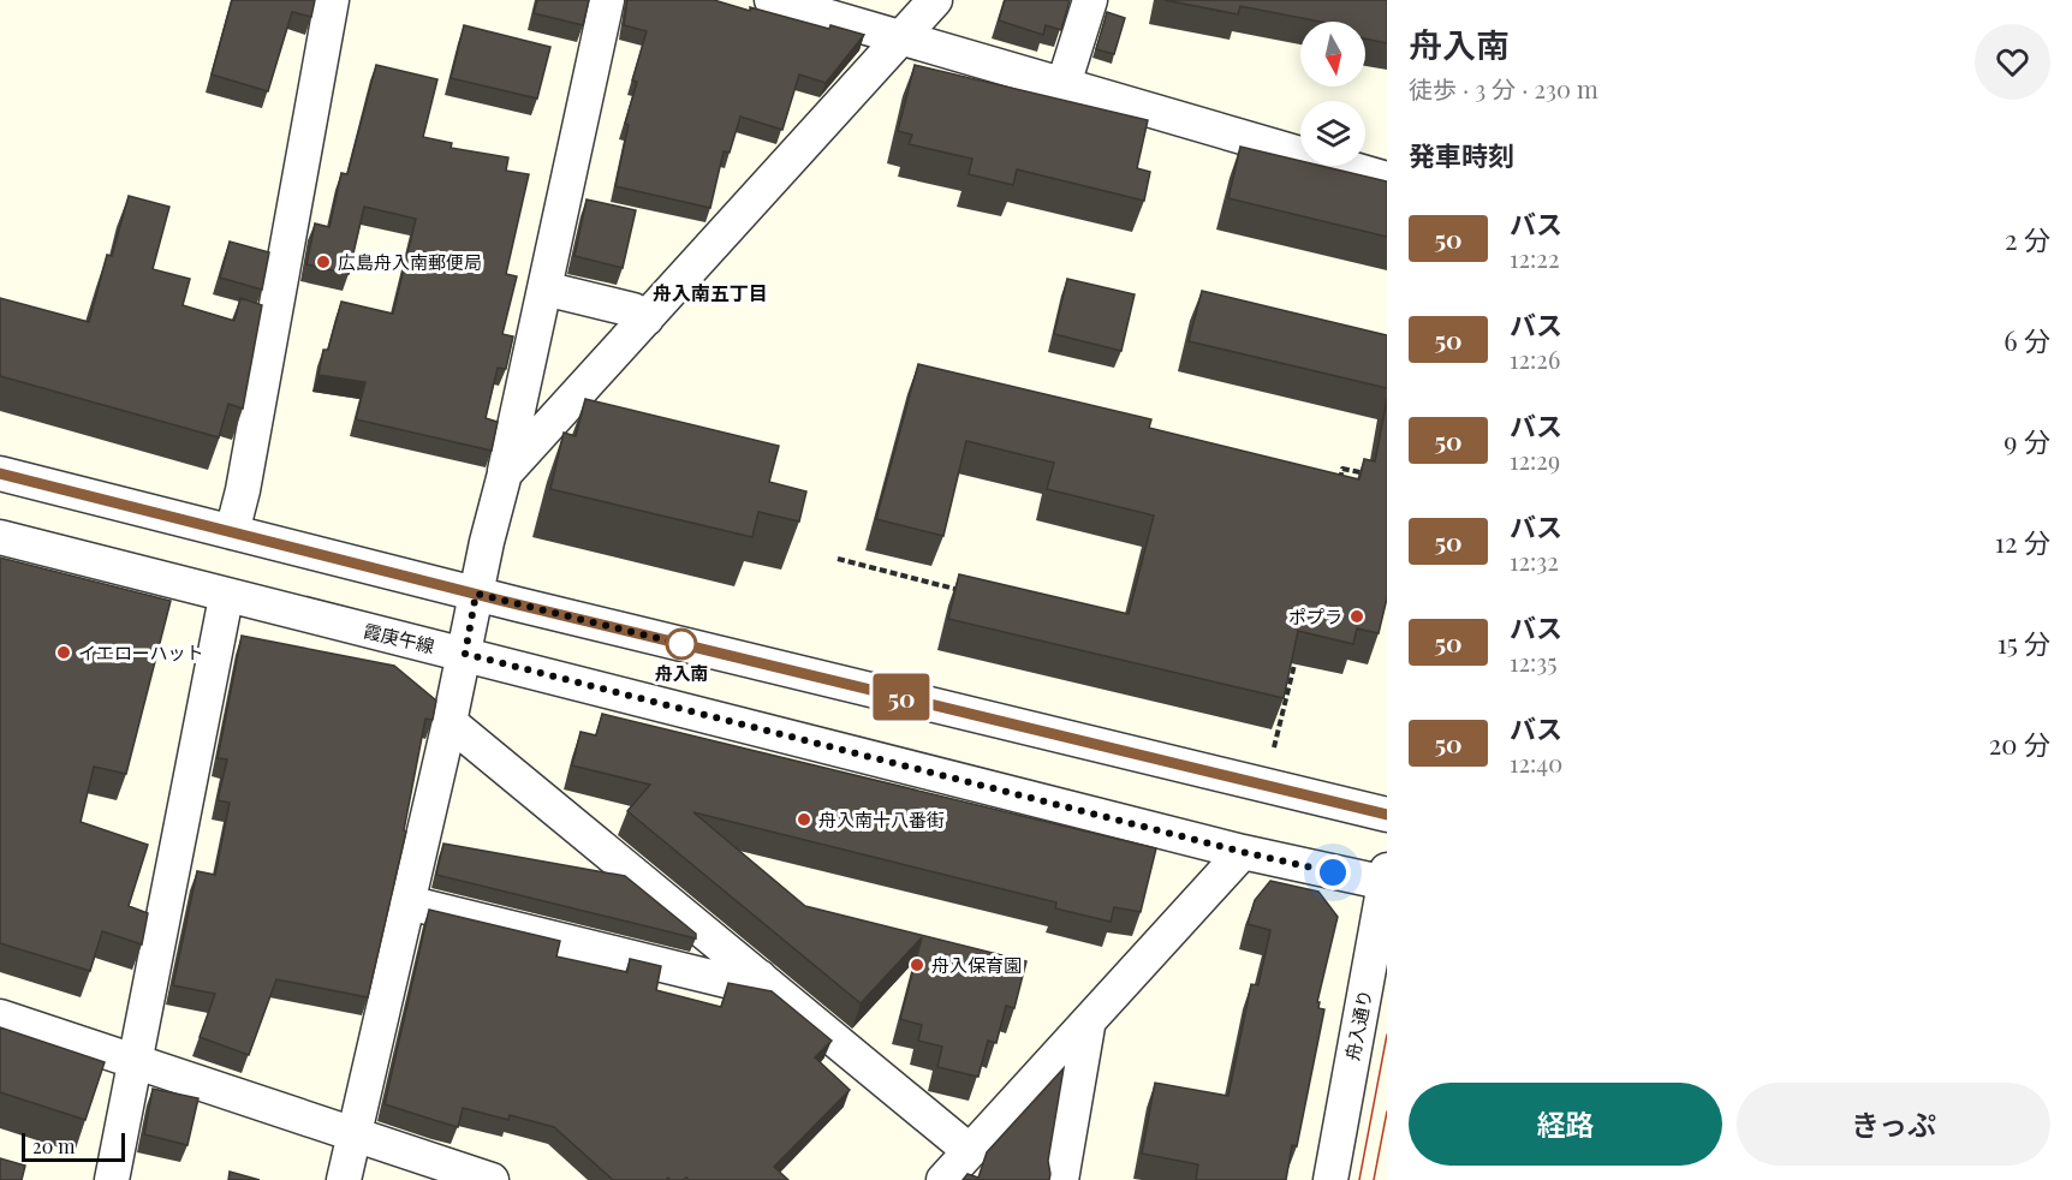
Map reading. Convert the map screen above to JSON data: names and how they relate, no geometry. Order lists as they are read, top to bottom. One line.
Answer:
{"streets":{"street":["霞庚午線","舟入通り"]},"crossings":[["霞庚午線","舟入通り"]],"districts":["舟入南五丁目"],"places":["広島舟入南郵便局","ポプラ","舟入南","イエローハット","舟入南十八番街","舟入保育園"],"lines":["bus line 50"],"scale_bar":"20 m","north":"bottom","page":{"on_map":"50","heading":[["舟入南","徒歩 · 3 分 · 230 m"],"発車時刻"],"list":[{"mark":"50","name":"バス","note":"12:22","value":"2 分"},{"mark":"50","name":"バス","note":"12:26","value":"6 分"},{"mark":"50","name":"バス","note":"12:29","value":"9 分"},{"mark":"50","name":"バス","note":"12:32","value":"12 分"},{"mark":"50","name":"バス","note":"12:35","value":"15 分"},{"mark":"50","name":"バス","note":"12:40","value":"20 分"}],"buttons":["経路","きっぷ"],"scale":"20 m"}}
